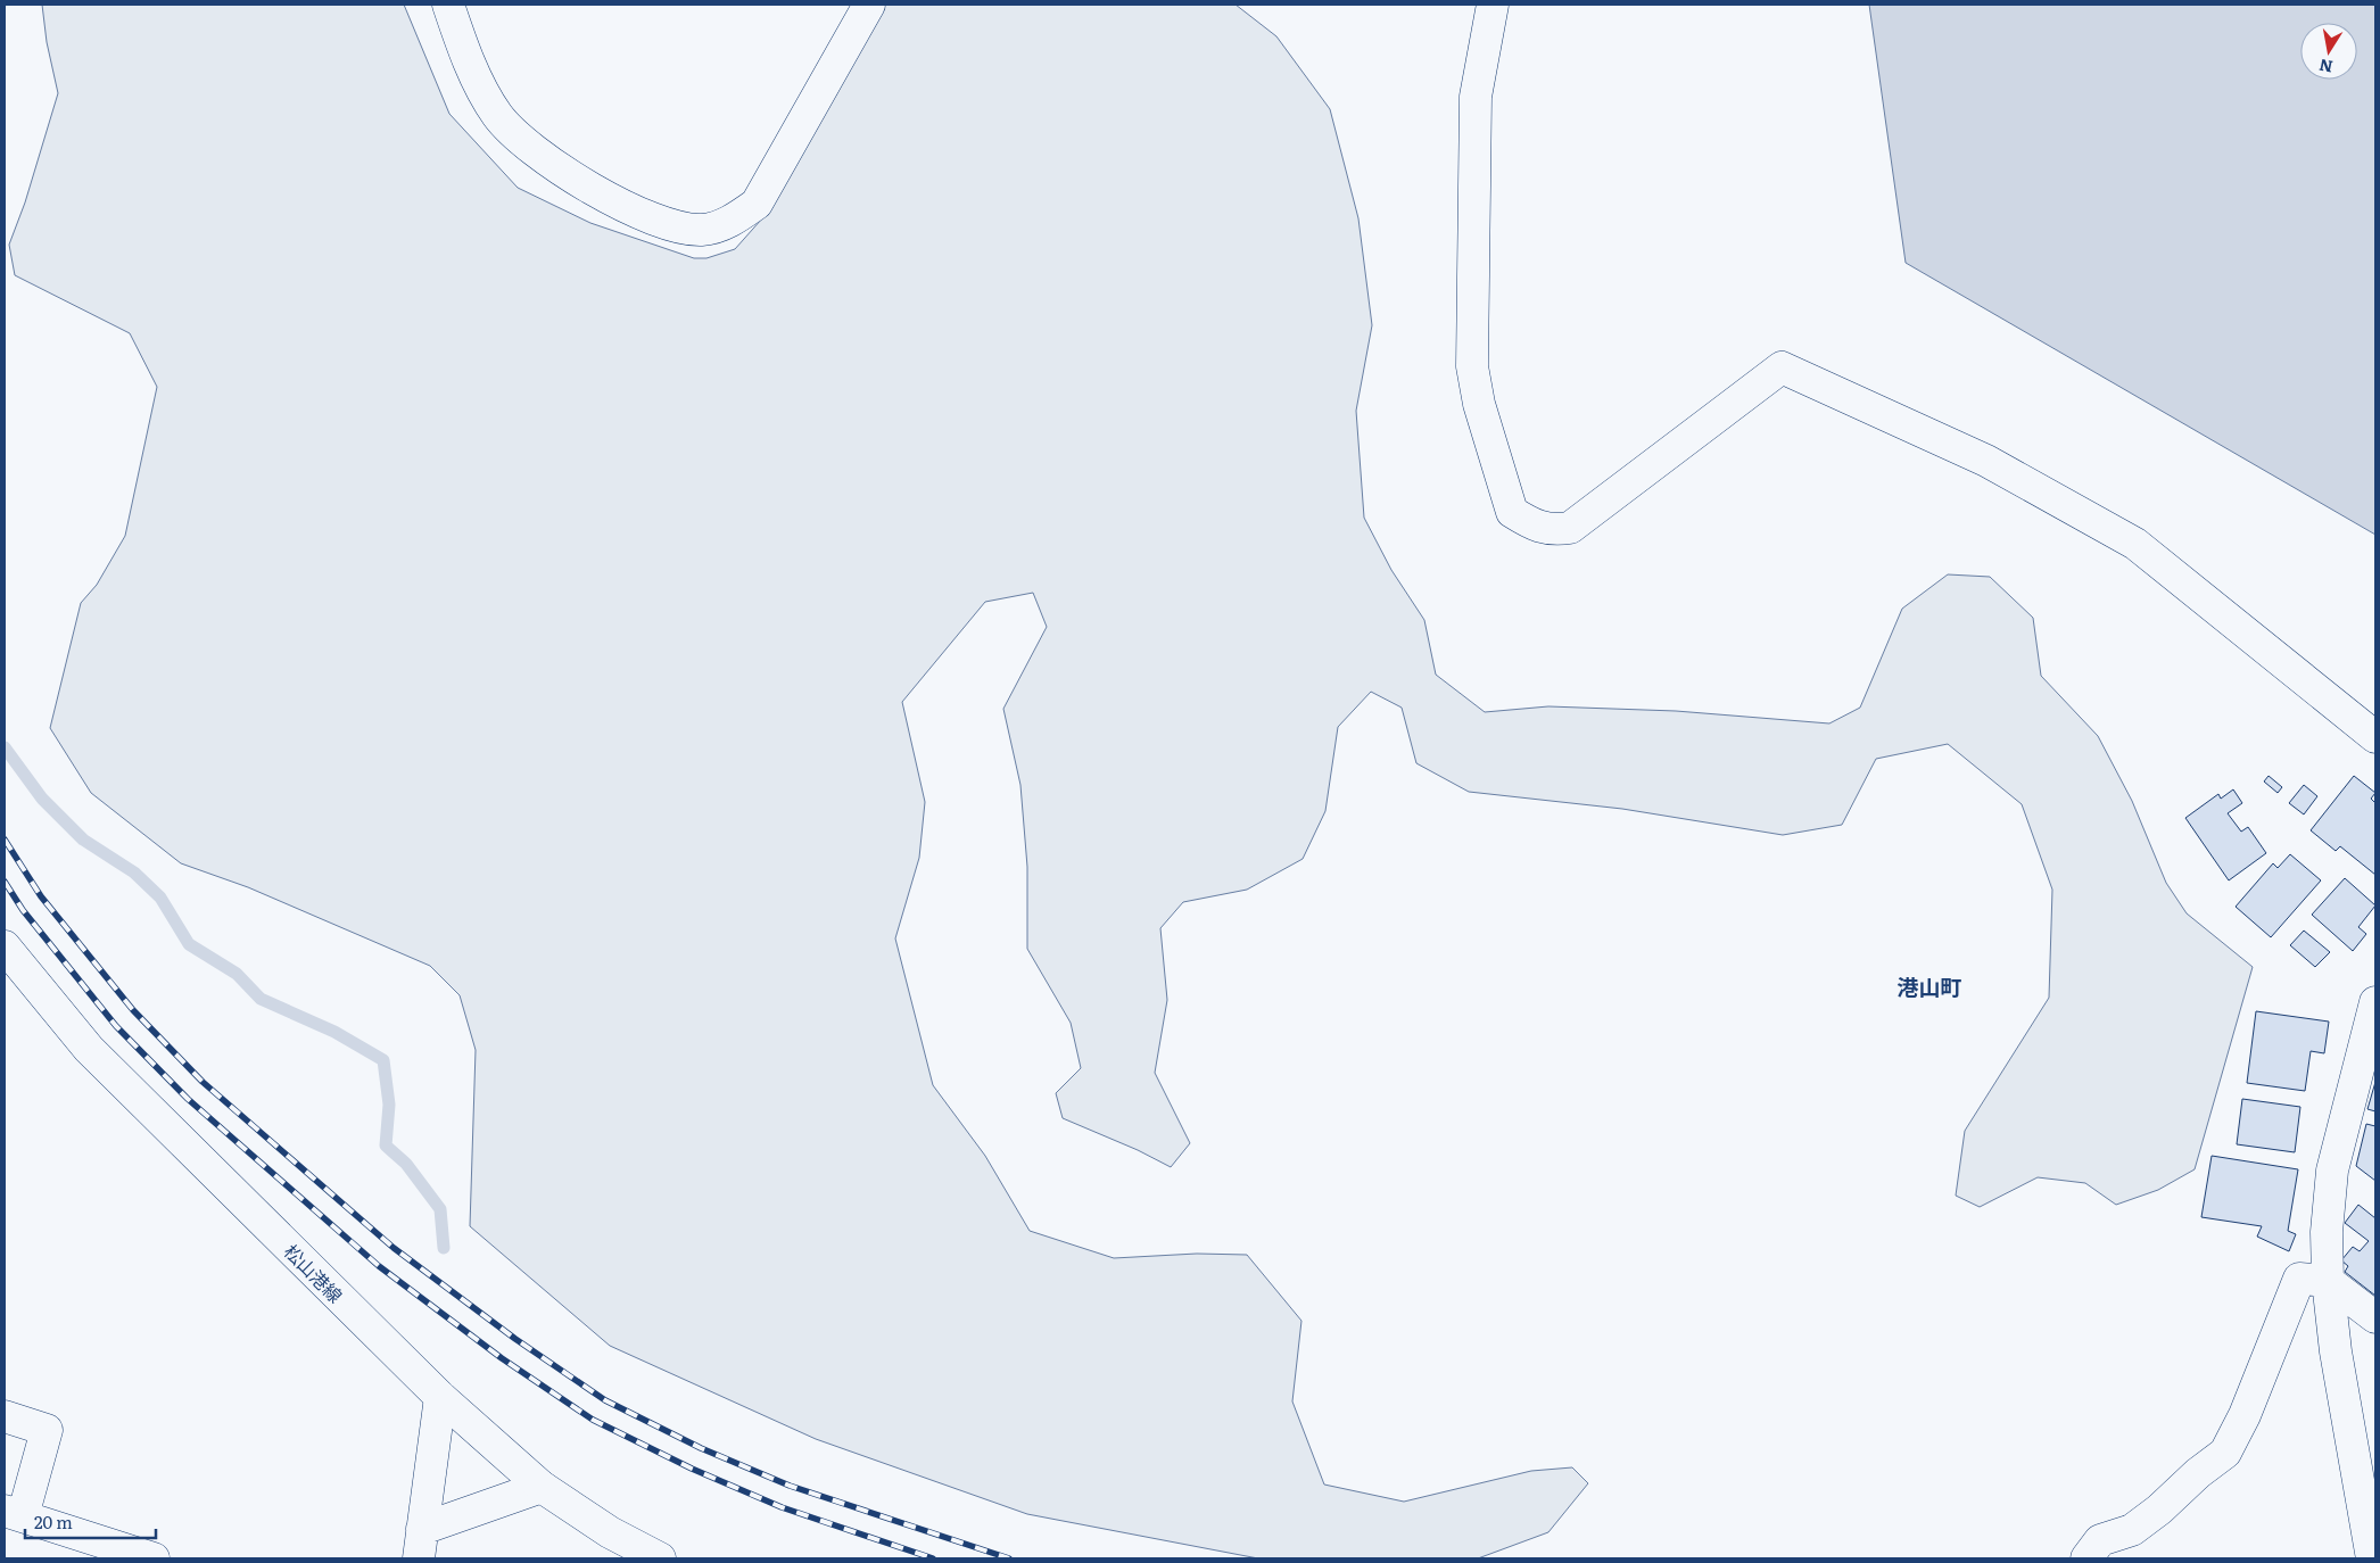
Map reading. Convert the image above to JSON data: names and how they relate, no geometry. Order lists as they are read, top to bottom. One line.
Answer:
{"streets":{"street":["松山港線"]},"districts":["港山町"],"scale_bar":"20 m","north":"bottom"}
